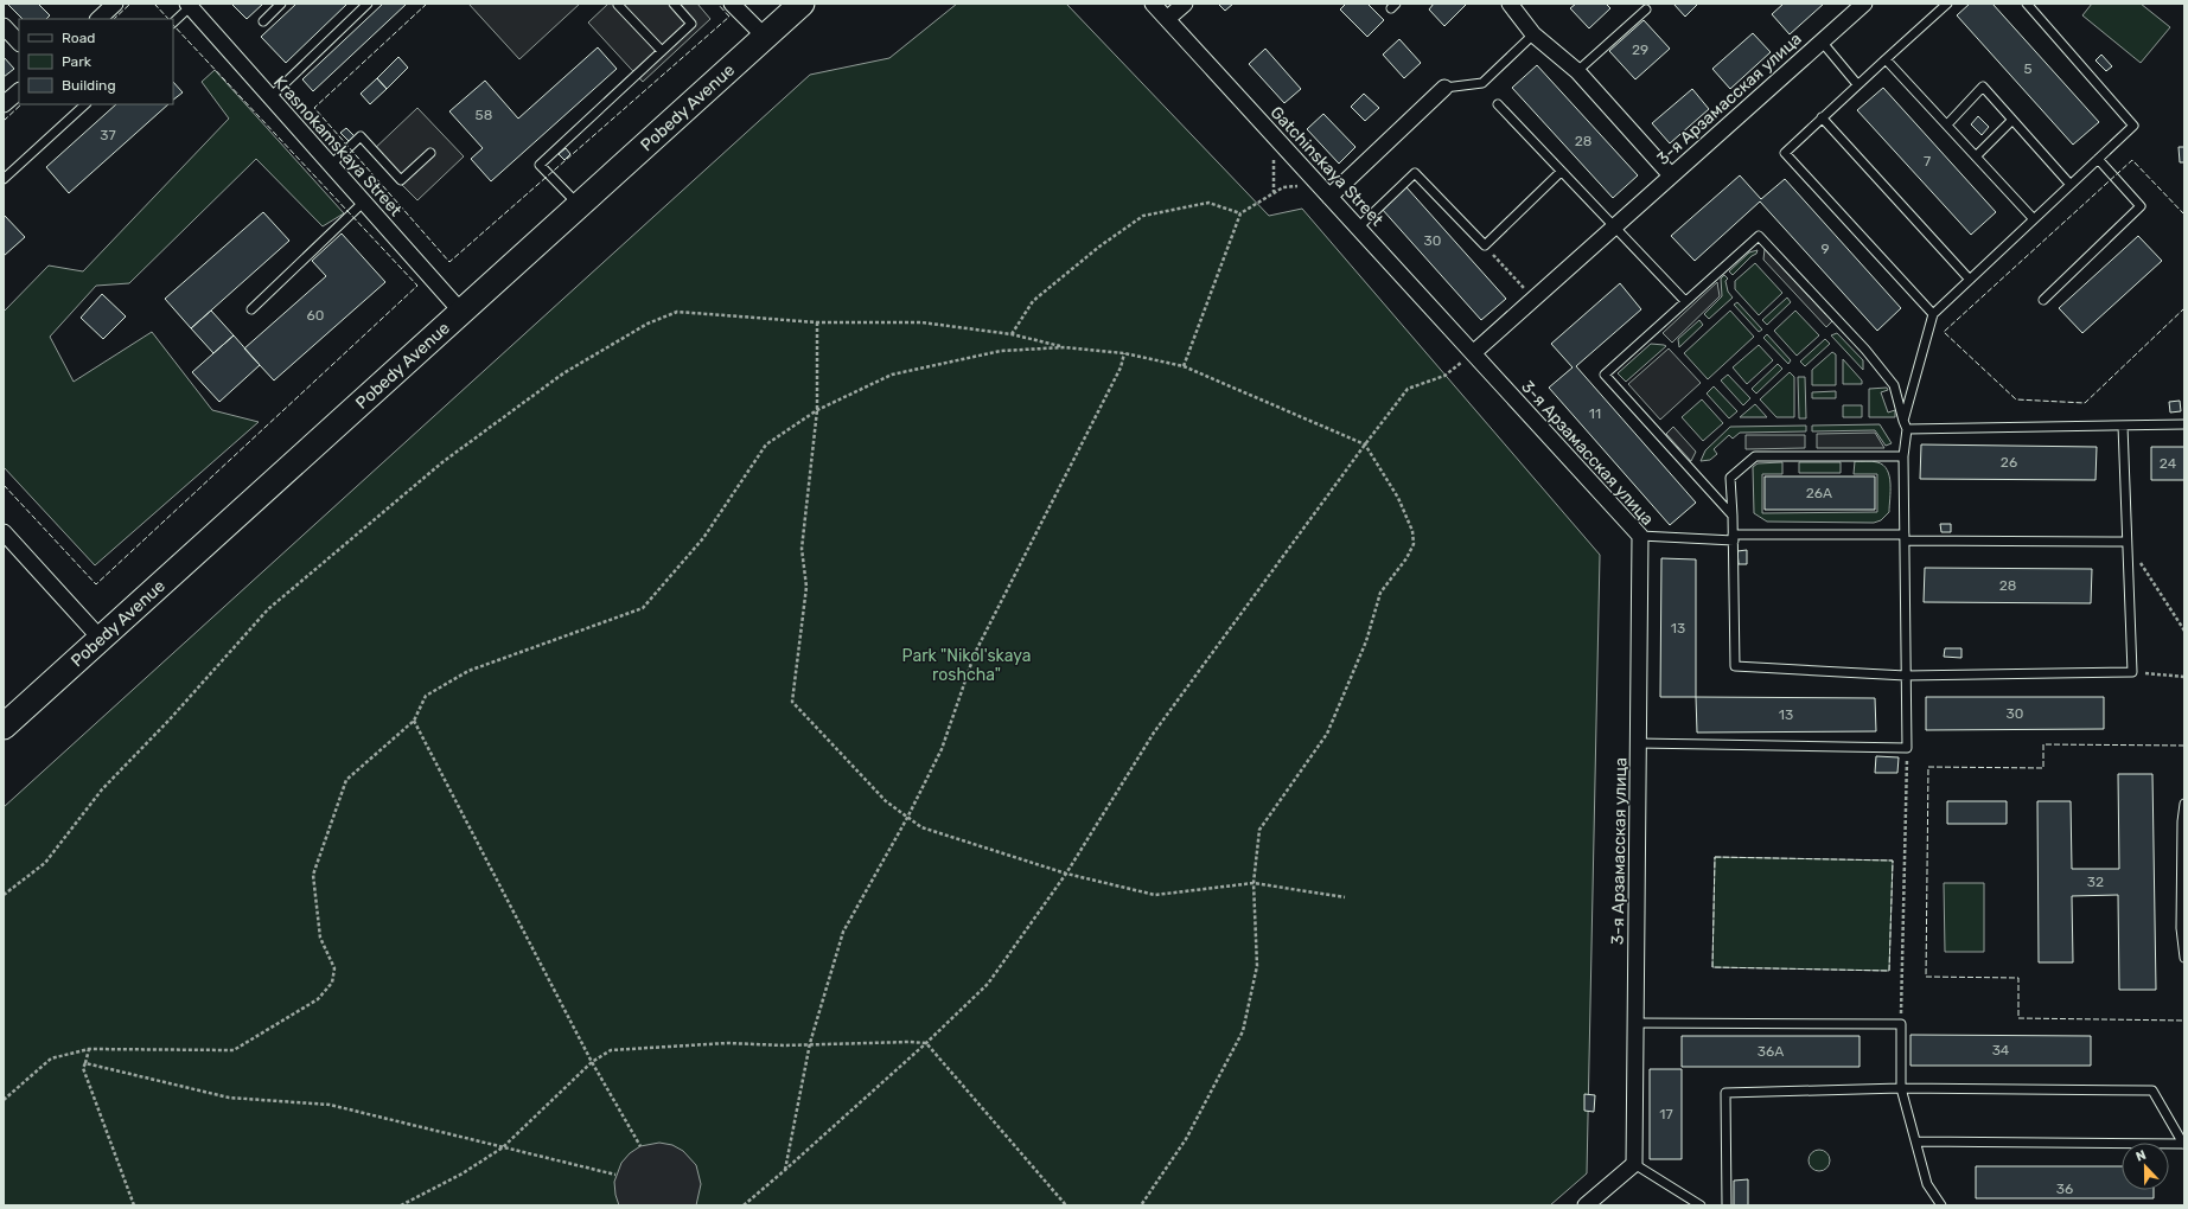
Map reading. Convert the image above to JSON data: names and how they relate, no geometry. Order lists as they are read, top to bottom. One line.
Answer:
{"streets":{"main road":["Pobedy Avenue"],"street":["3-я Арзамасская улица","Krasnokamskaya Street","Gatchinskaya Street"]},"crossings":[["3-я Арзамасская улица","Gatchinskaya Street"],["Pobedy Avenue","Krasnokamskaya Street"]],"parks":["Park \"Nikol'skaya roshcha\""],"house_numbers":["29","5","58","37","28","7","30","9","60","11","26","24","26А","28","13","30","13","32","34","36А","17","36"],"legend":["Road","Park","Building"],"north":"top"}
